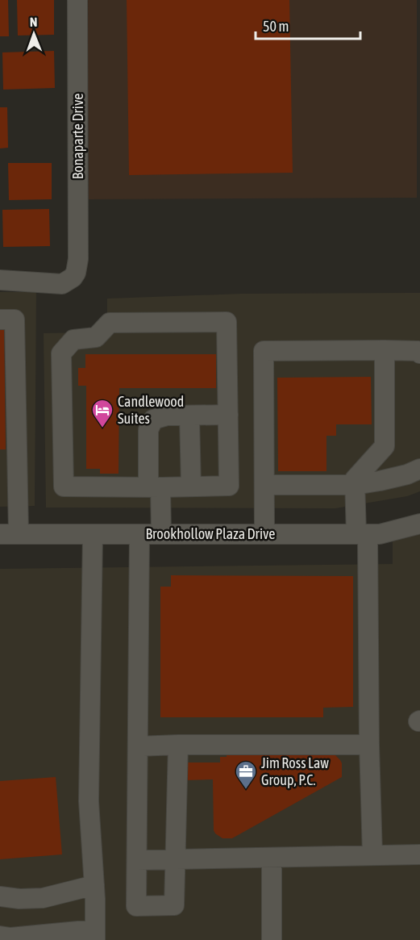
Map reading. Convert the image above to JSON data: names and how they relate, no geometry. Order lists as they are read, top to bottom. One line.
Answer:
{"streets":{"street":["Bonaparte Drive","Brookhollow Plaza Drive"]},"places":{"hotel":["Candlewood Suites"],"office":["Jim Ross Law Group, P.C."]},"scale_bar":"50 m","north":"top"}
